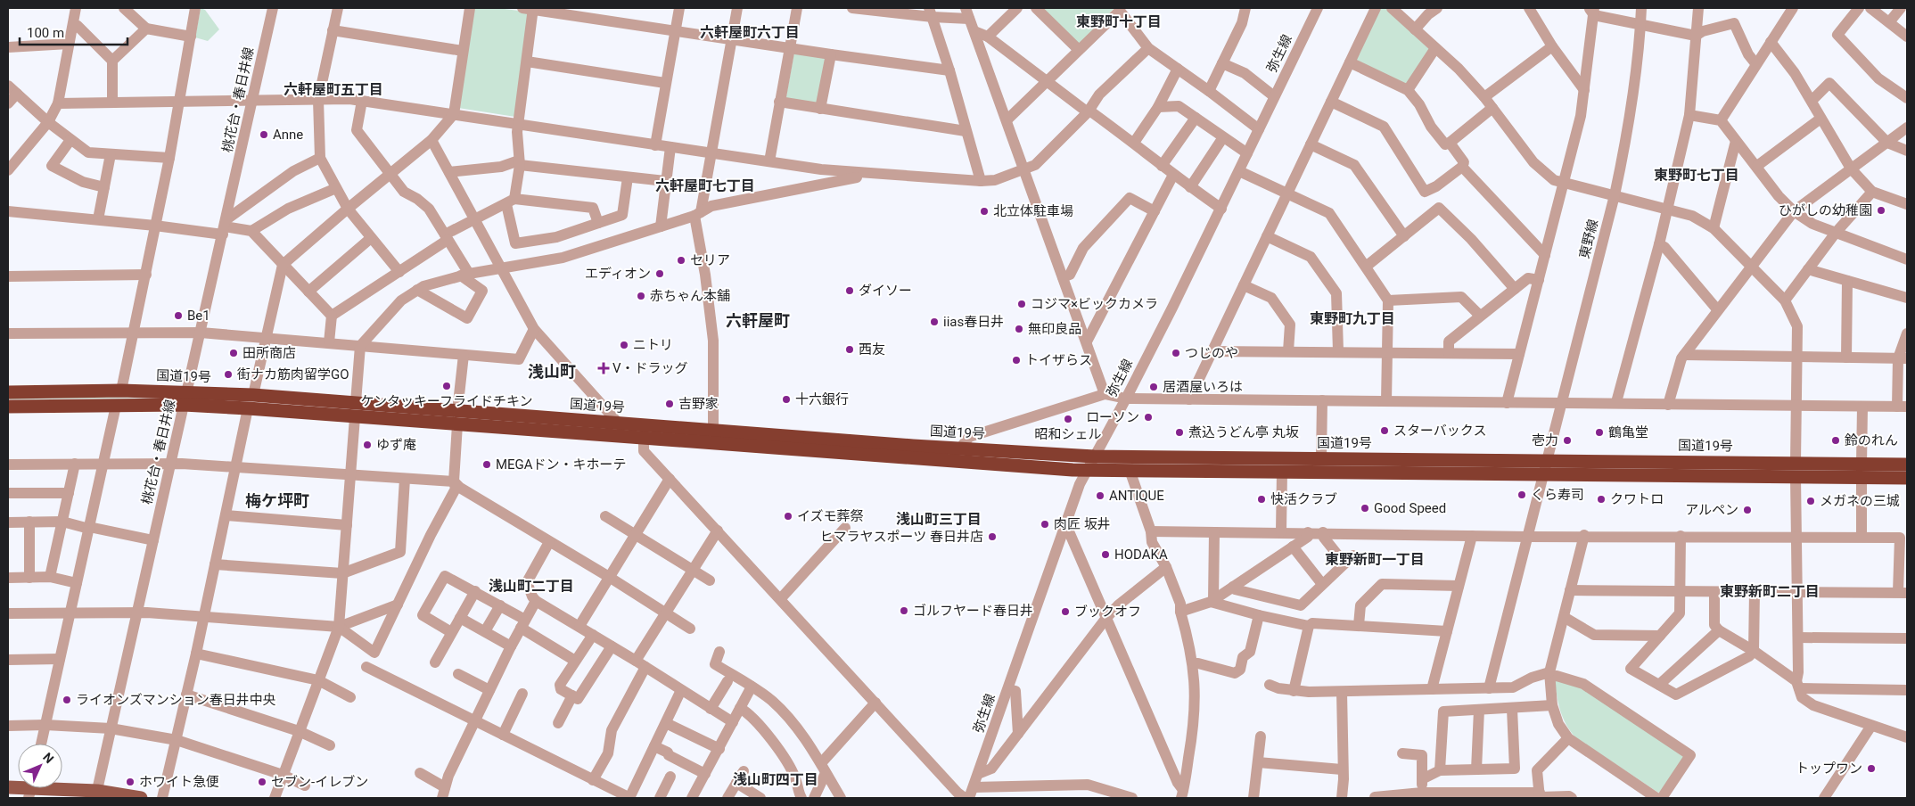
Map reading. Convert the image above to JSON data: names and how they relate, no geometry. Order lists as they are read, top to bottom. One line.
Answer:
{"streets":{"highway":["国道19号"],"street":["弥生線","桃花台・春日井線","東野線"]},"crossings":[["弥生線","国道19号"],["桃花台・春日井線","国道19号"],["東野線","国道19号"]],"districts":["東野町十丁目","六軒屋町六丁目","六軒屋町五丁目","東野町七丁目","六軒屋町七丁目","東野町九丁目","六軒屋町","浅山町","梅ケ坪町","浅山町三丁目","東野新町一丁目","浅山町二丁目","東野新町二丁目","浅山町四丁目"],"places":{"other":["Anne","ひがしの幼稚園","北立体駐車場","セリア","エディオン","ダイソー","赤ちゃん本舗","コジマ×ビックカメラ","Be1","iias春日井","無印良品","ニトリ","西友","田所商店","つじのや","トイザらス","街ナカ筋肉留学GO","ケンタッキーフライドチキン","居酒屋いろは","十六銀行","吉野家","ローソン","昭和シェル","スターバックス","煮込うどん亭 丸坂","鶴亀堂","壱力","鈴のれん","ゆず庵","MEGAドン・キホーテ","くら寿司","ANTIQUE","快活クラブ","クワトロ","メガネの三城","Good Speed","アルペン","イズモ葬祭","肉匠 坂井","ヒマラヤスポーツ 春日井店","HODAKA","ゴルフヤード春日井","ブックオフ","ライオンズマンション春日井中央","トップワン","ホワイト急便","セブン-イレブン"],"health":["V・ドラッグ"]},"scale_bar":"100 m","north":"top right"}
